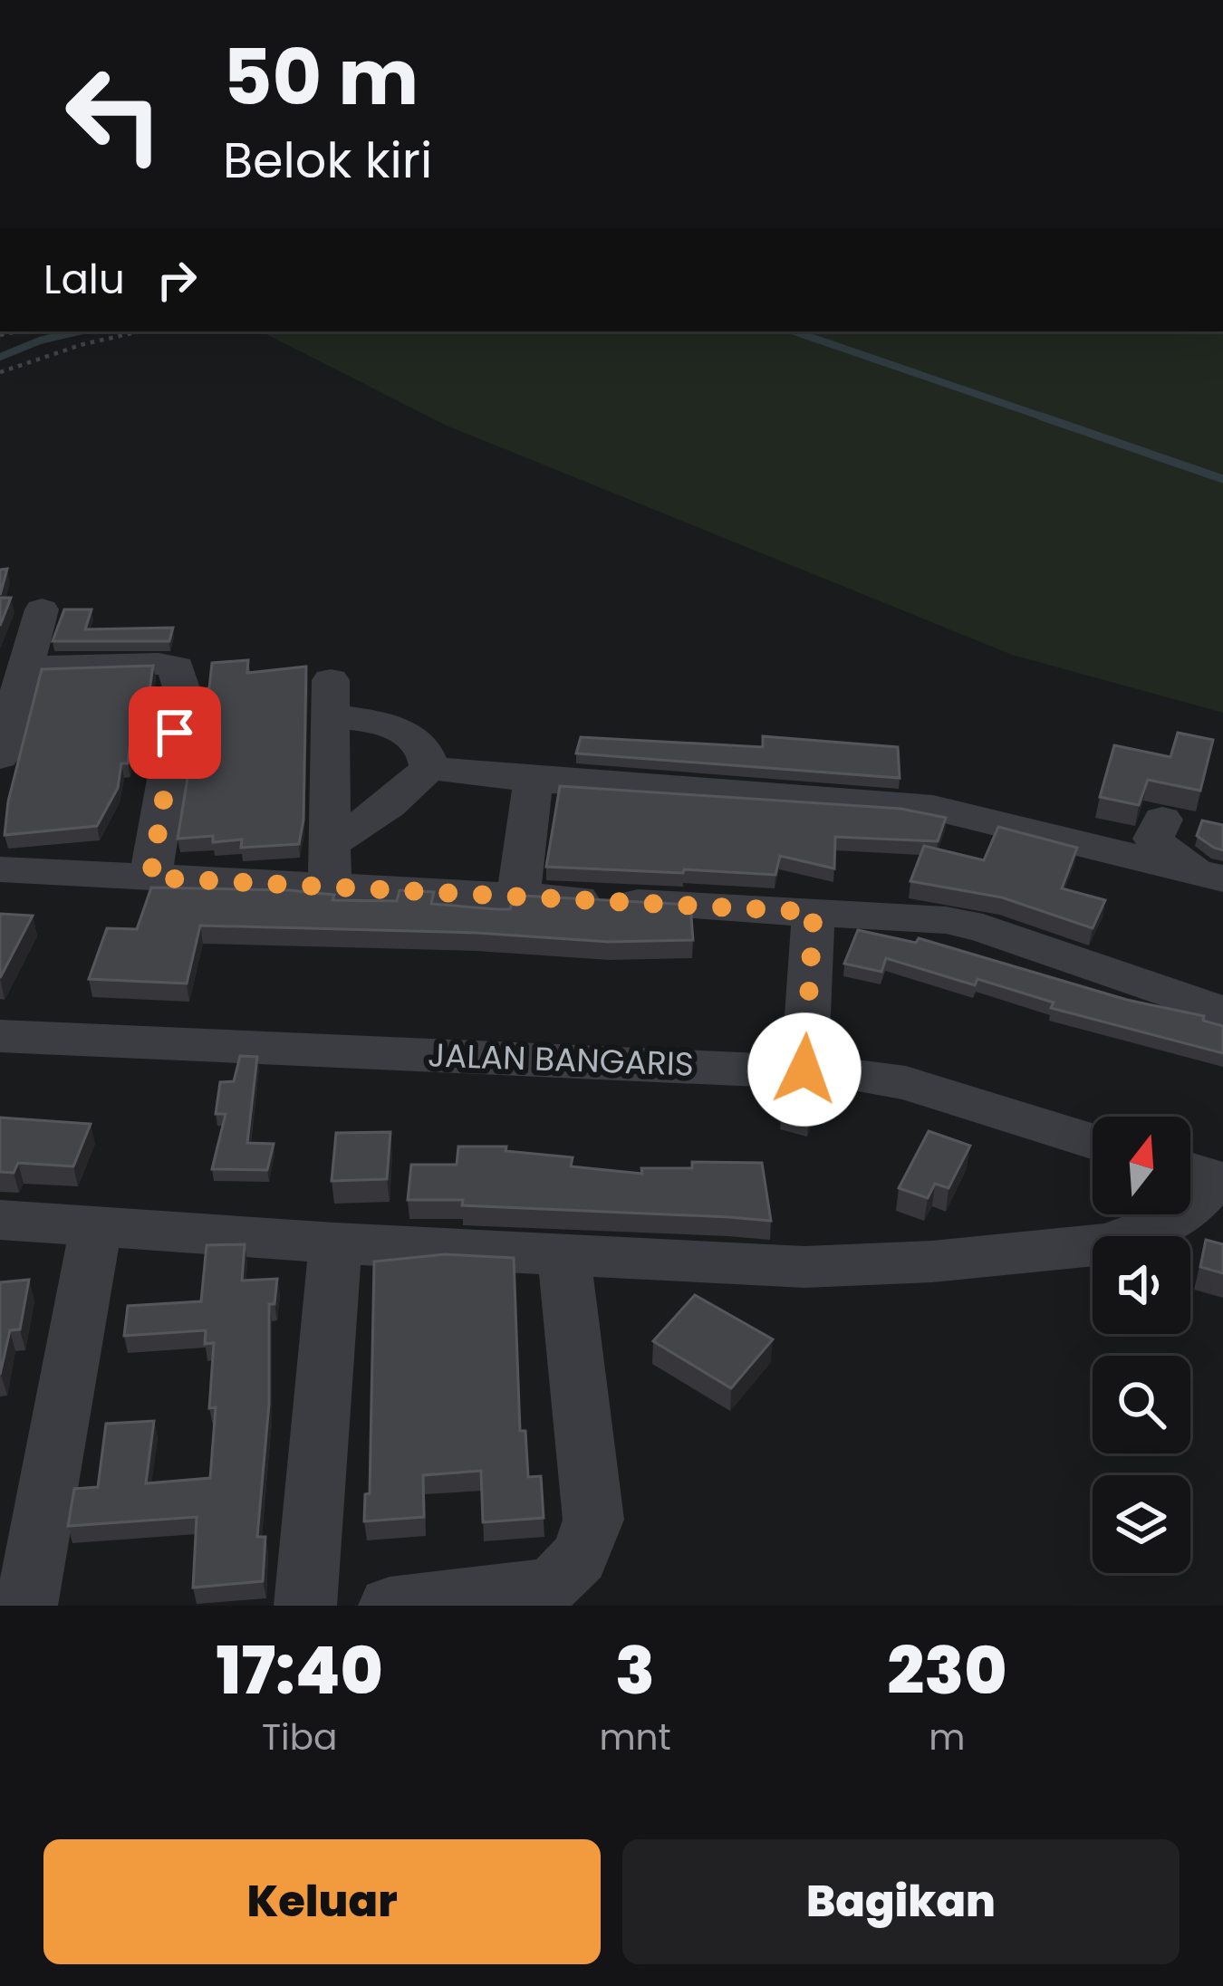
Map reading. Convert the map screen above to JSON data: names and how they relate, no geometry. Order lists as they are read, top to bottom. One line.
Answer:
{"streets":{"street":["JALAN BANGARIS"]},"north":"top","page":{"turn":["50 m","Belok kiri"],"then":"Lalu","eta":["17:40","Tiba","3","mnt","230","m"],"buttons":["Keluar","Bagikan"]}}
